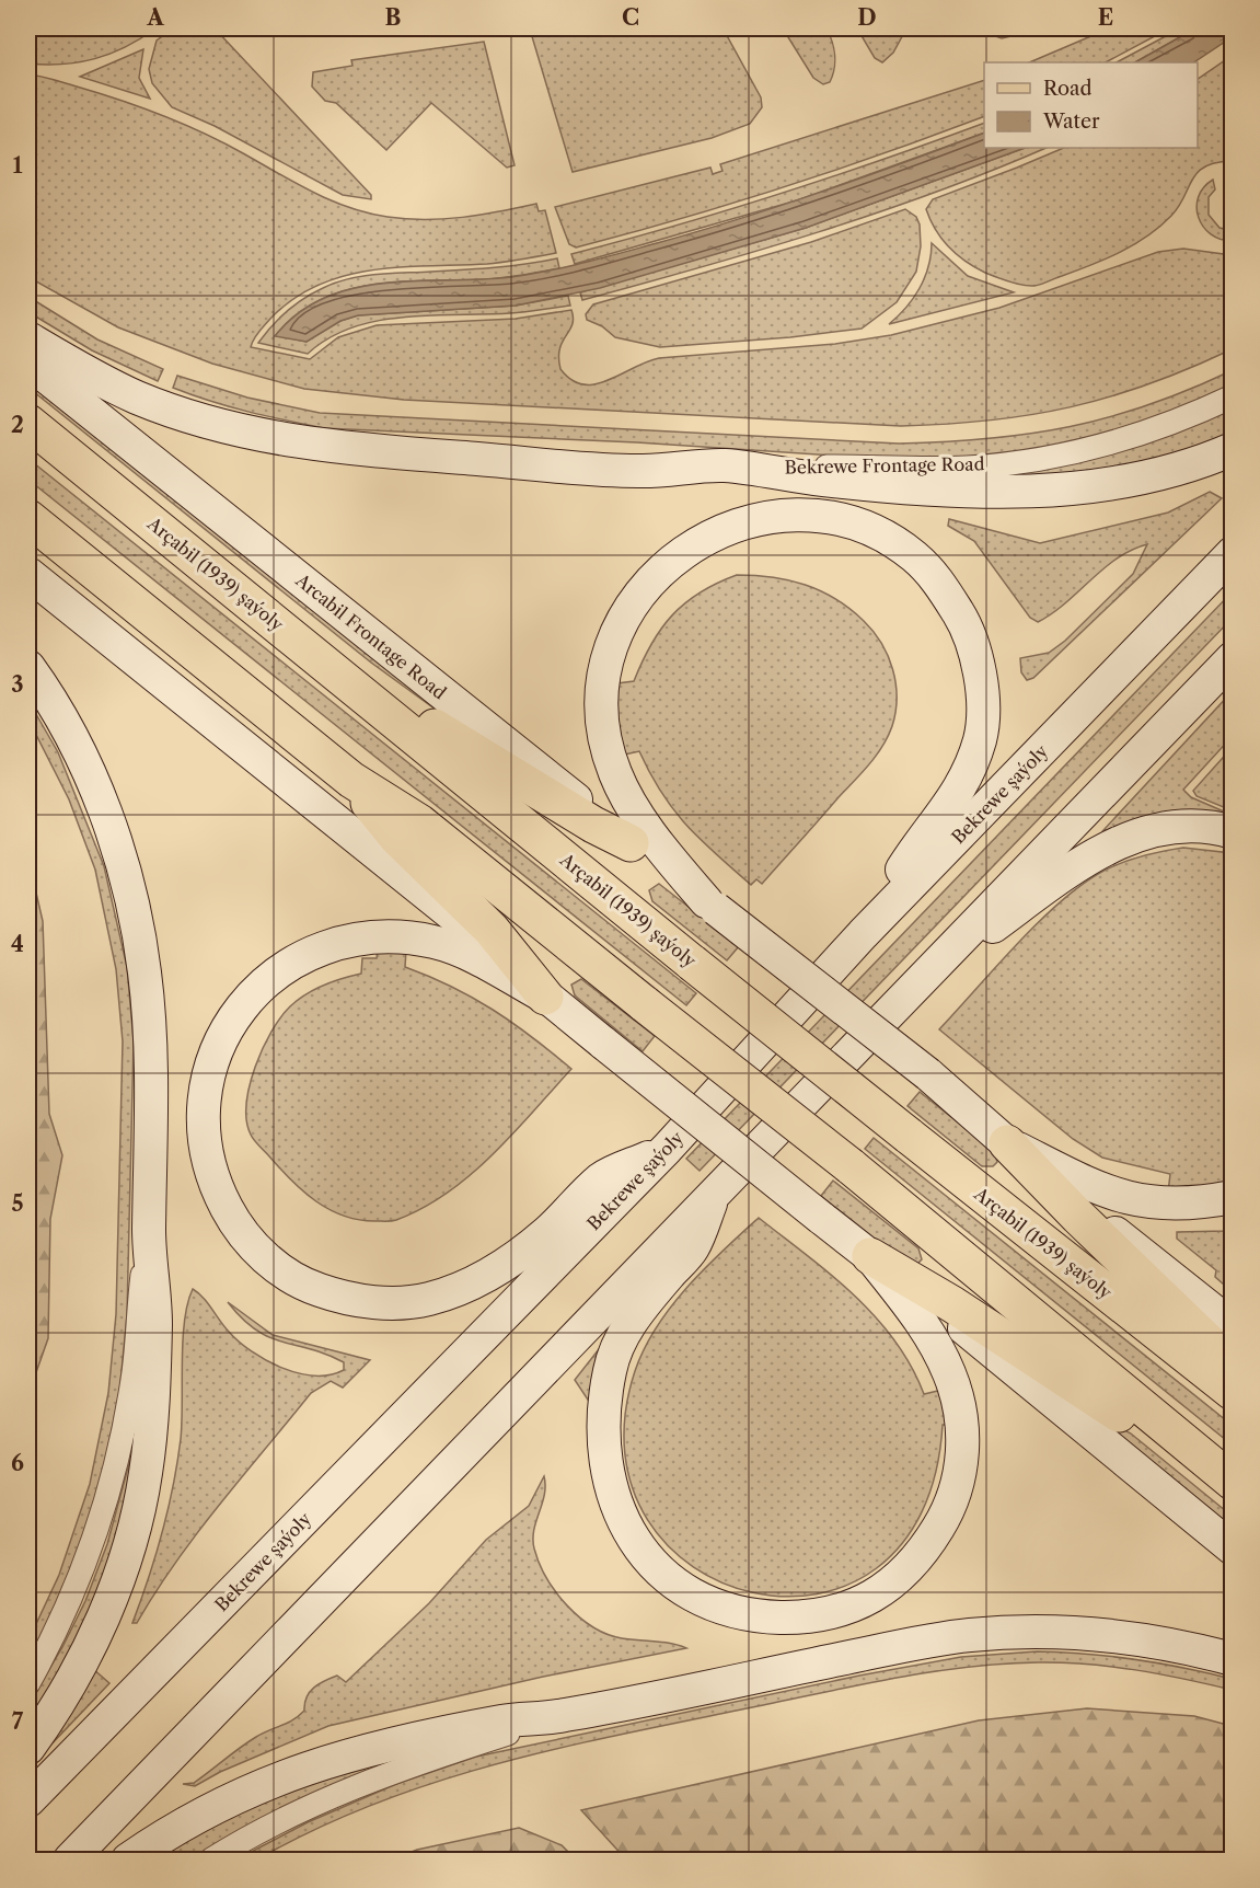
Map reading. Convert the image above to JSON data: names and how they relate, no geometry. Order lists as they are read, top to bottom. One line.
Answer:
{"streets":{"main road":["Arçabil (1939) şaýoly","Arcabil Frontage Road","Bekrewe şaýoly"],"street":["Bekrewe Frontage Road"]},"legend":["Road","Water"],"grid":{"columns":["A","B","C","D","E"],"rows":["1","2","3","4","5","6","7"]}}
